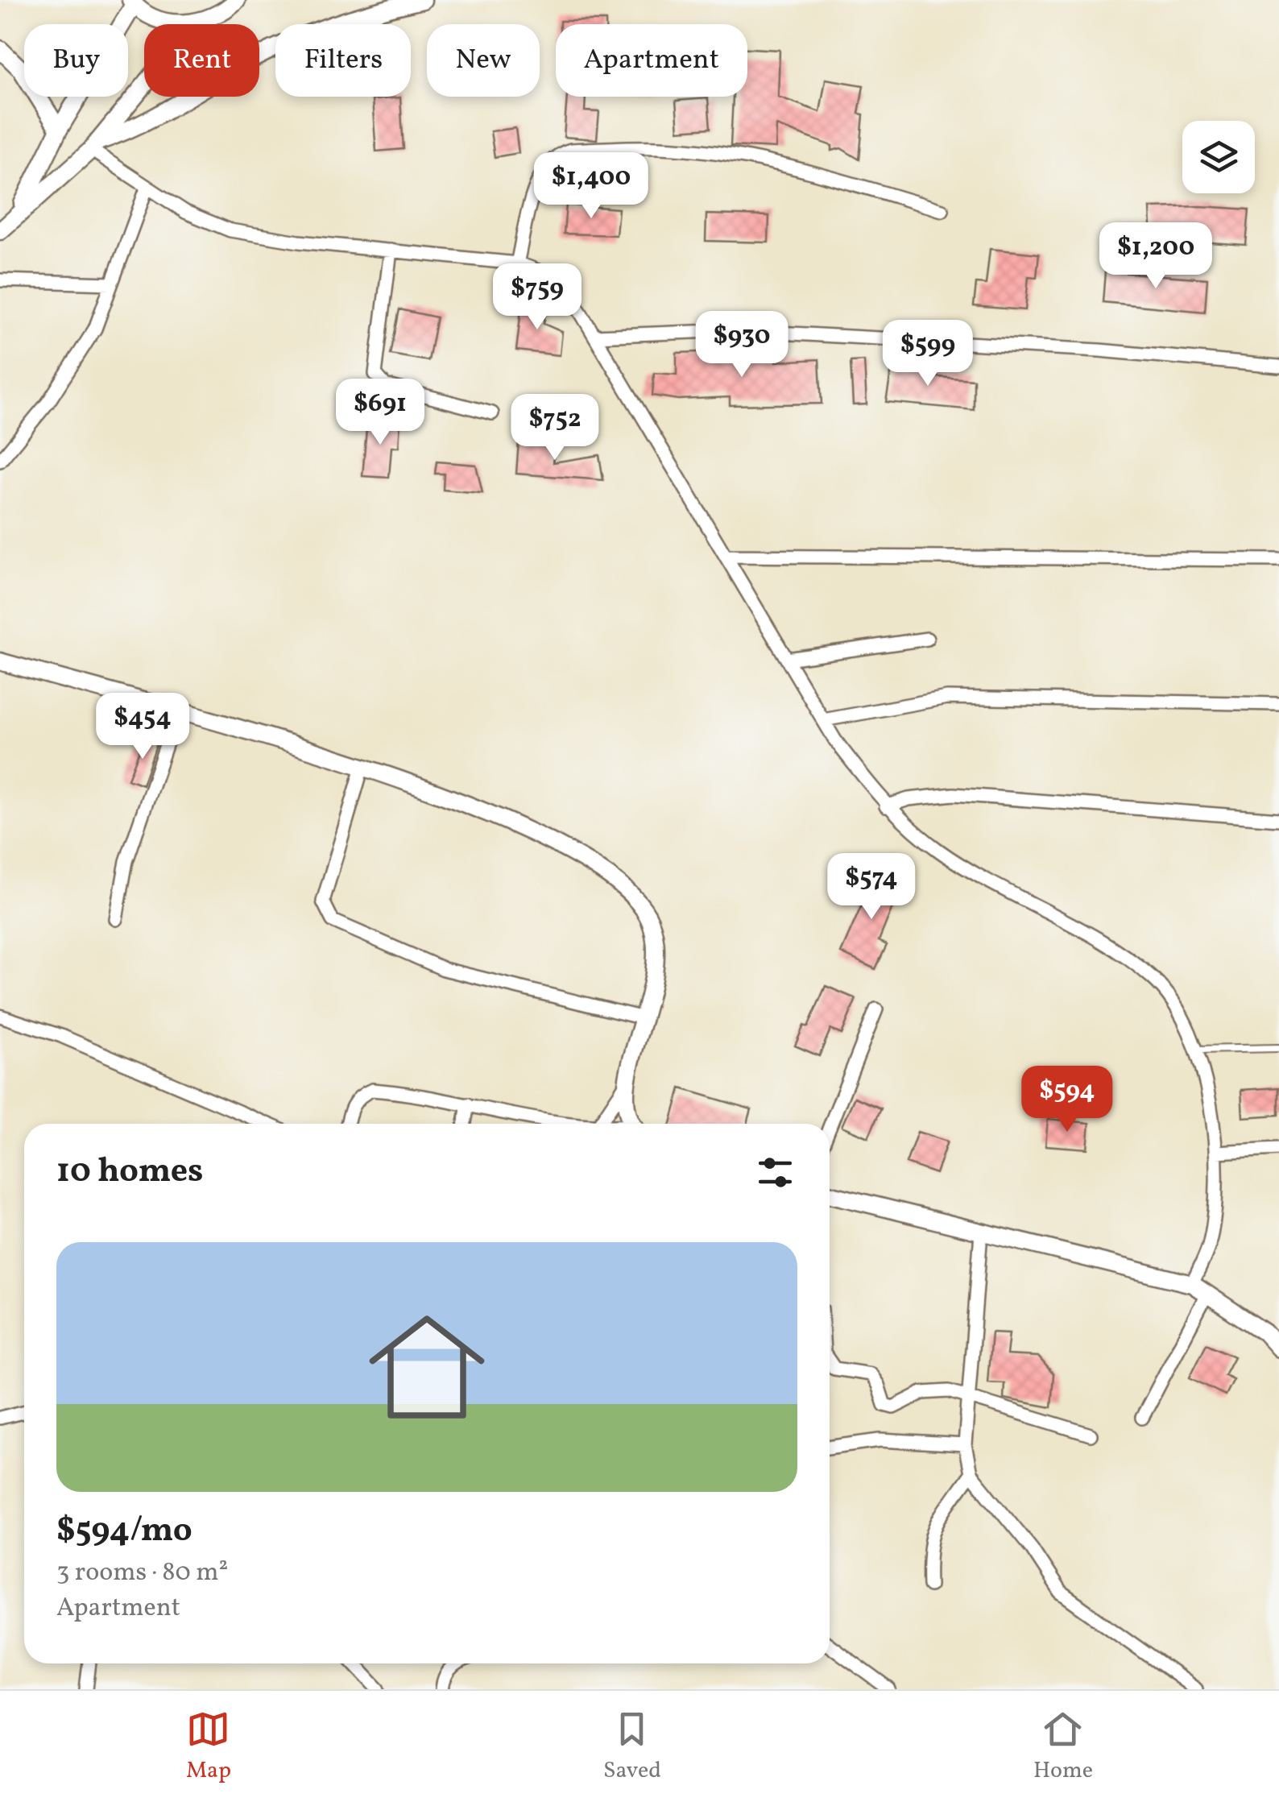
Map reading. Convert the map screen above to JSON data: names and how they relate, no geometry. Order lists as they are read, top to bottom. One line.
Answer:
{"page":{"chip":["Buy","Rent","Filters","New","Apartment"],"price":["$1,400","$1,200","$759","$930","$599","$691","$752","$454","$574","$594"],"heading":"10 homes","list":[{"name":"$594/mo","note":"3 rooms · 80 m² · Apartment"}],"tabs":["Map","Saved","Home"]}}
